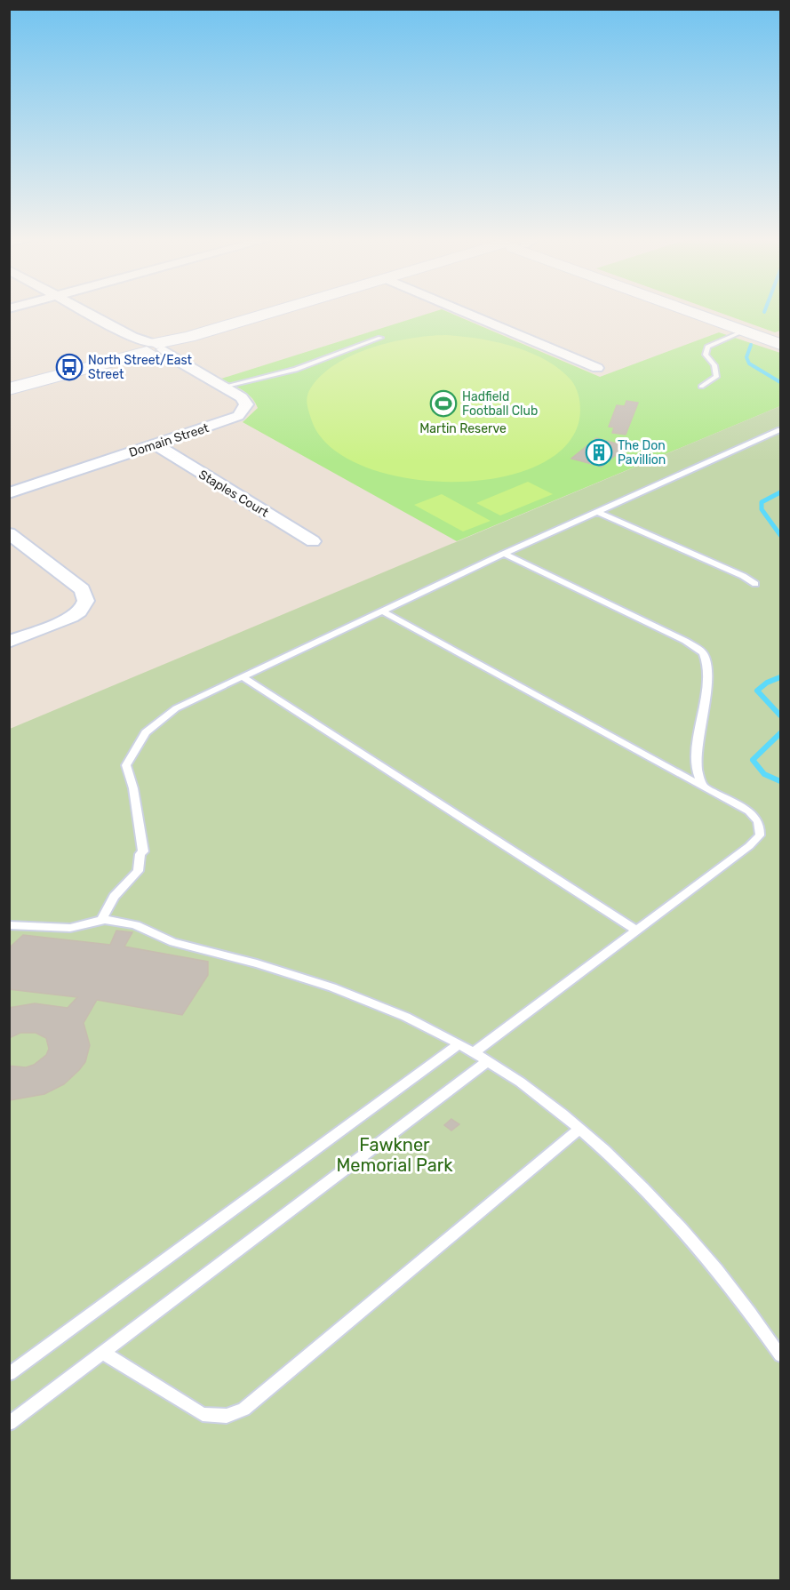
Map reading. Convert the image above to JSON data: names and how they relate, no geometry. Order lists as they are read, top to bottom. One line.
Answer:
{"streets":{"street":["Domain Street","Staples Court"]},"crossings":[["Domain Street","Staples Court"]],"parks":["Martin Reserve","Fawkner Memorial Park"],"places":{"bus stop":["North Street/East Street"],"sports":["Hadfield Football Club"],"building":["The Don Pavillion"]}}
